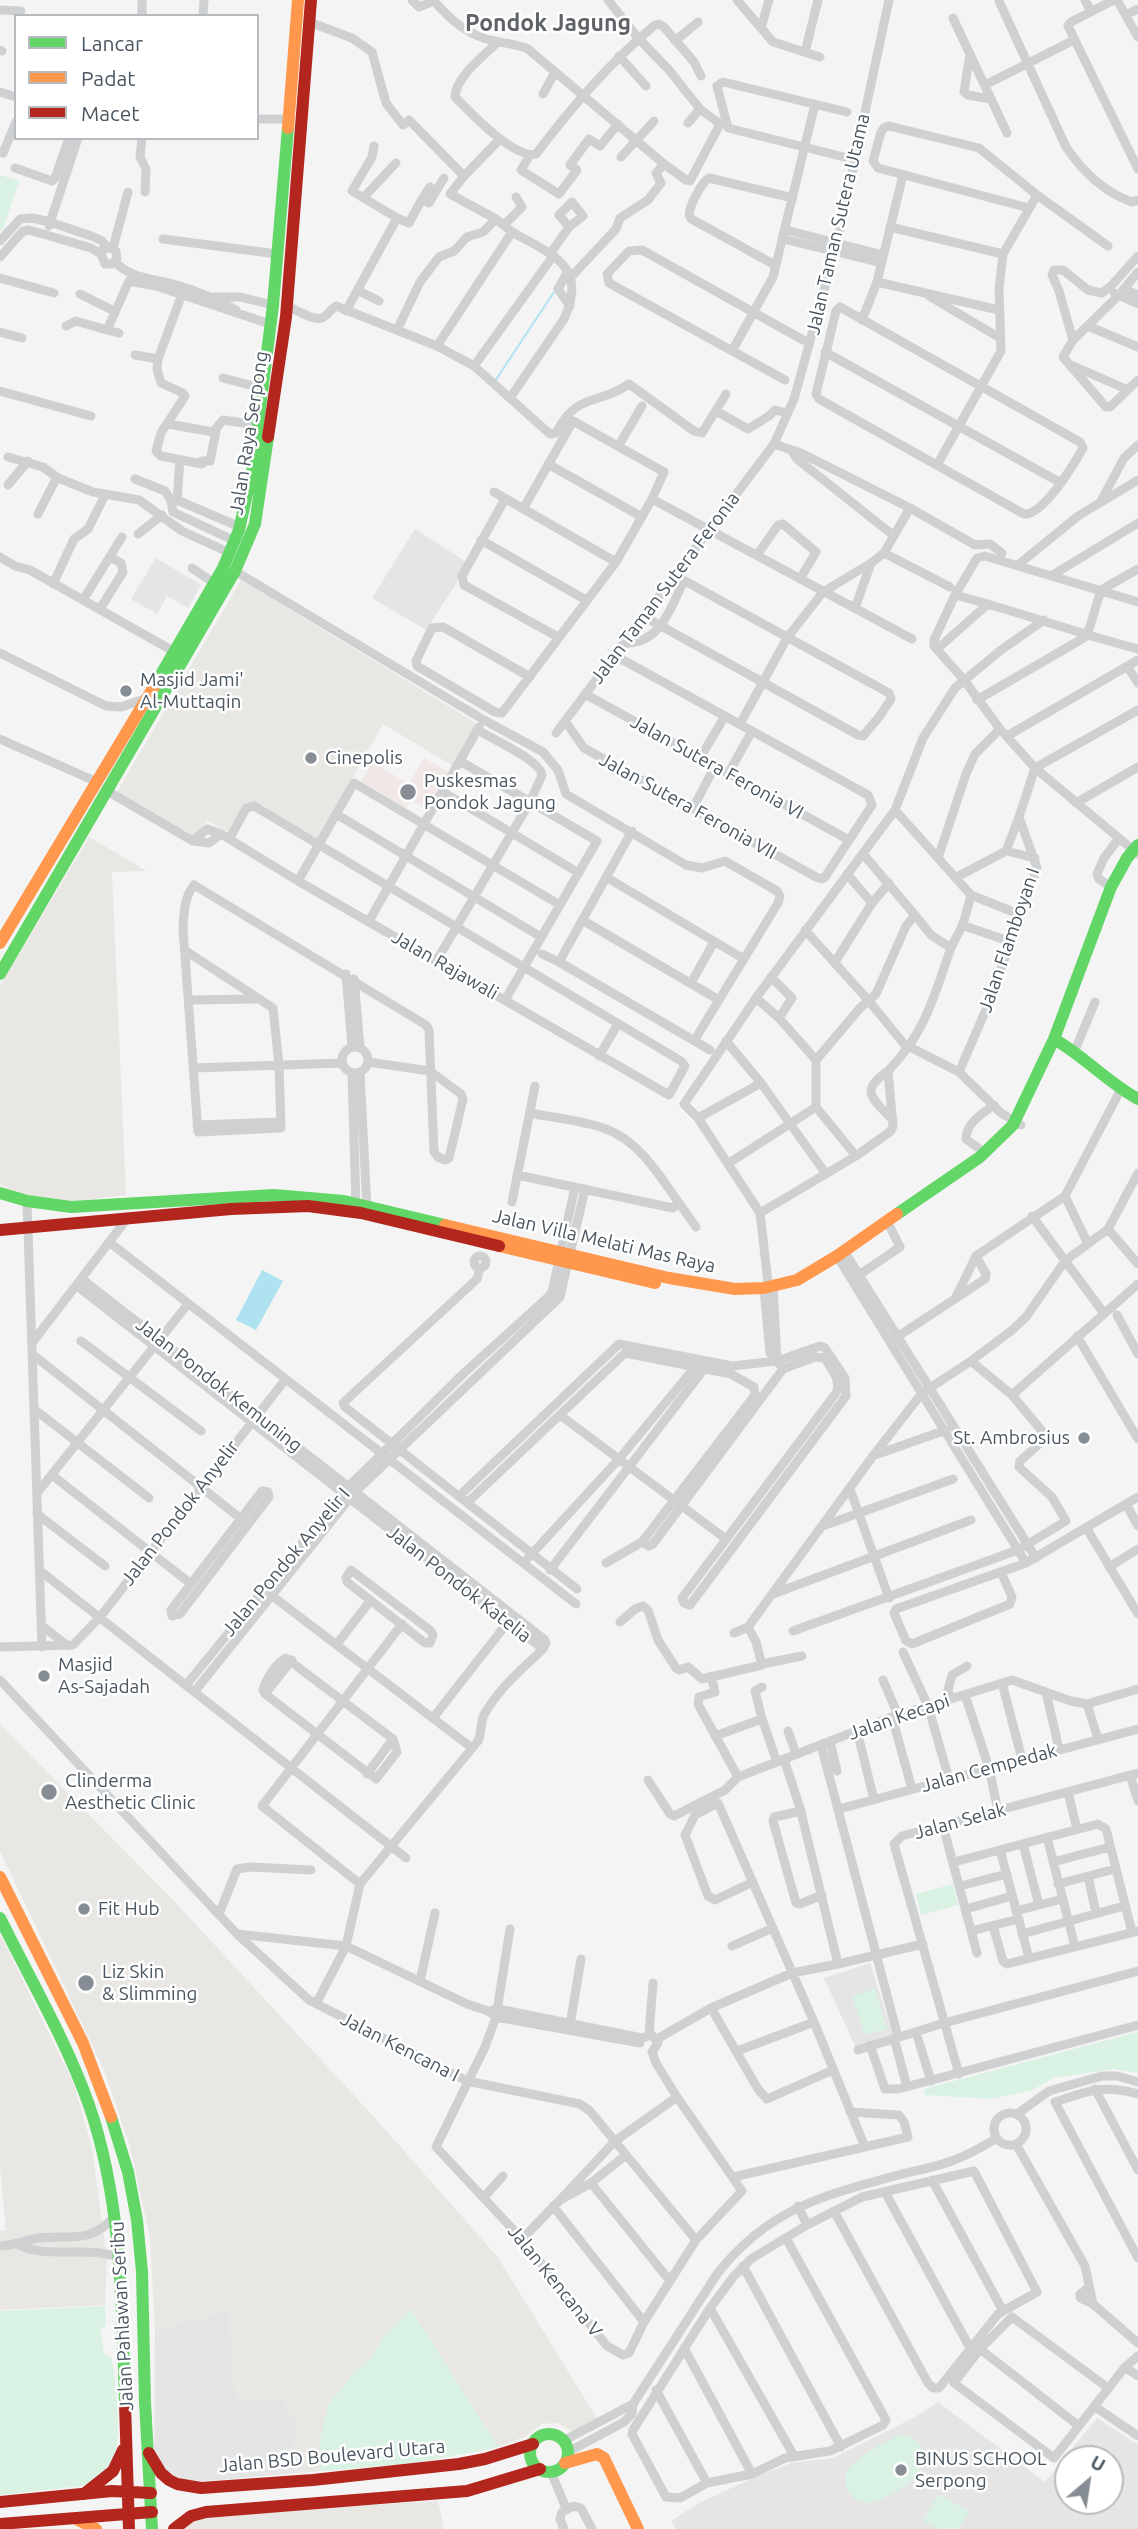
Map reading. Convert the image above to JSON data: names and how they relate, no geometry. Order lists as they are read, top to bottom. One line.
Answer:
{"streets":{"main road":["Jalan Raya Serpong","Jalan Villa Melati Mas Raya","Jalan Pahlawan Seribu","Jalan BSD Boulevard Utara"],"street":["Jalan Taman Sutera Utama","Jalan Taman Sutera Feronia","Jalan Sutera Feronia VI","Jalan Sutera Feronia VII","Jalan Flamboyan I","Jalan Rajawali","Jalan Pondok Kemuning","Jalan Pondok Anyelir","Jalan Pondok Anyelir I","Jalan Pondok Katelia","Jalan Kecapi","Jalan Cempedak","Jalan Selak","Jalan Kencana I","Jalan Kencana V"]},"crossings":[["Jalan Taman Sutera Utama","Jalan Taman Sutera Feronia"],["Jalan Taman Sutera Feronia","Jalan Sutera Feronia VI"],["Jalan Taman Sutera Feronia","Jalan Sutera Feronia VII"],["Jalan Sutera Feronia VI","Jalan Sutera Feronia VII"],["Jalan Villa Melati Mas Raya","Jalan Pondok Anyelir I"],["Jalan Pondok Kemuning","Jalan Pondok Anyelir"],["Jalan Pondok Kemuning","Jalan Pondok Anyelir I"],["Jalan Pondok Kemuning","Jalan Pondok Katelia"],["Jalan Pondok Anyelir I","Jalan Pondok Katelia"],["Jalan Kencana I","Jalan Kencana V"],["Jalan Pahlawan Seribu","Jalan BSD Boulevard Utara"]],"districts":["Pondok Jagung"],"places":["Masjid Jami' Al-Muttaqin","Cinepolis","Puskesmas Pondok Jagung","St. Ambrosius","Masjid As-Sajadah","Clinderma Aesthetic Clinic","Fit Hub","Liz Skin & Slimming","BINUS SCHOOL Serpong"],"legend":["Lancar","Padat","Macet"],"north":"top right"}
